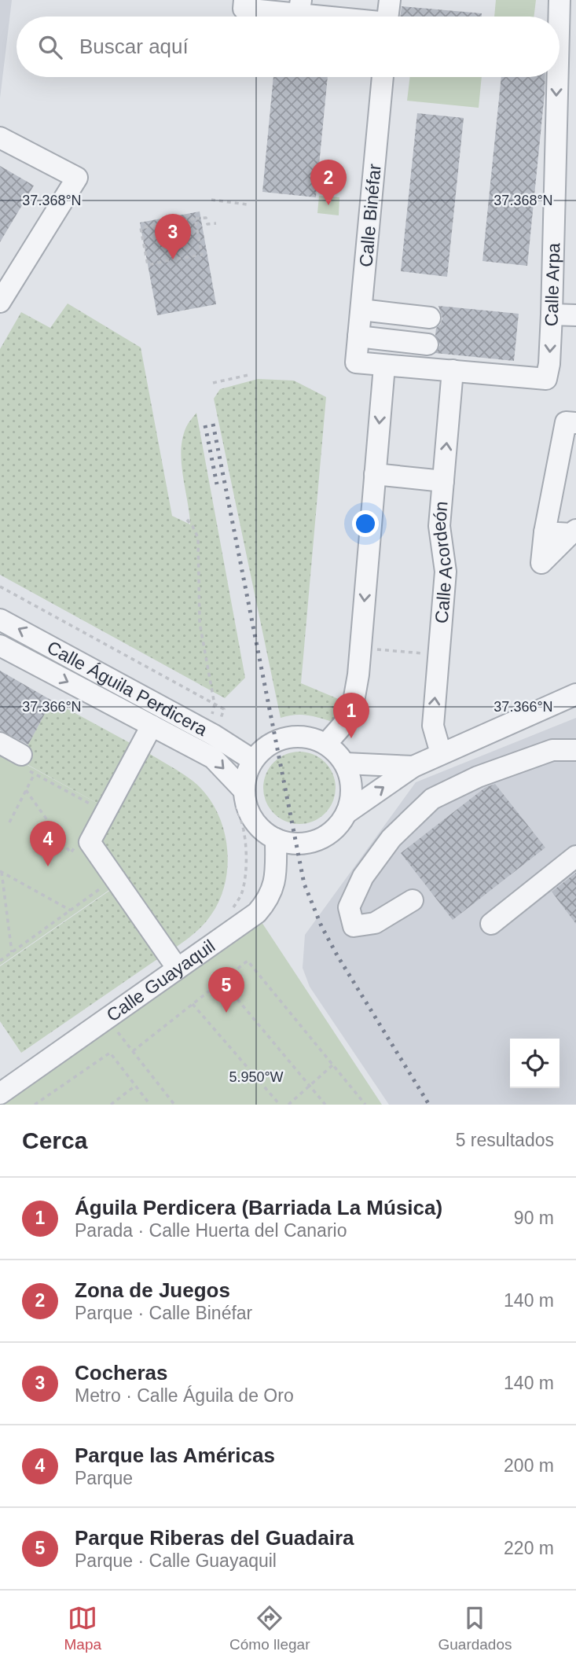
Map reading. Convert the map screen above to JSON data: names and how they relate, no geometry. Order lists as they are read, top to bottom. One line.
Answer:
{"streets":{"street":["Calle Binéfar","Calle Arpa","Calle Acordeón","Calle Águila Perdicera","Calle Guayaquil"]},"crossings":[["Calle Binéfar","Calle Arpa"],["Calle Arpa","Calle Acordeón"],["Calle Águila Perdicera","Calle Guayaquil"]],"page":{"search":"Buscar aquí","pins":["2","3","1","4","5"],"heading":["Cerca","5 resultados"],"list":[{"mark":"1","name":"Águila Perdicera (Barriada La Música)","note":"Parada · Calle Huerta del Canario","value":"90 m"},{"mark":"2","name":"Zona de Juegos","note":"Parque · Calle Binéfar","value":"140 m"},{"mark":"3","name":"Cocheras","note":"Metro · Calle Águila de Oro","value":"140 m"},{"mark":"4","name":"Parque las Américas","note":"Parque","value":"200 m"},{"mark":"5","name":"Parque Riberas del Guadaira","note":"Parque · Calle Guayaquil","value":"220 m"}],"nav":["Mapa","Cómo llegar","Guardados"]},"coordinates":["37.368°N","37.366°N","5.950°W"]}
